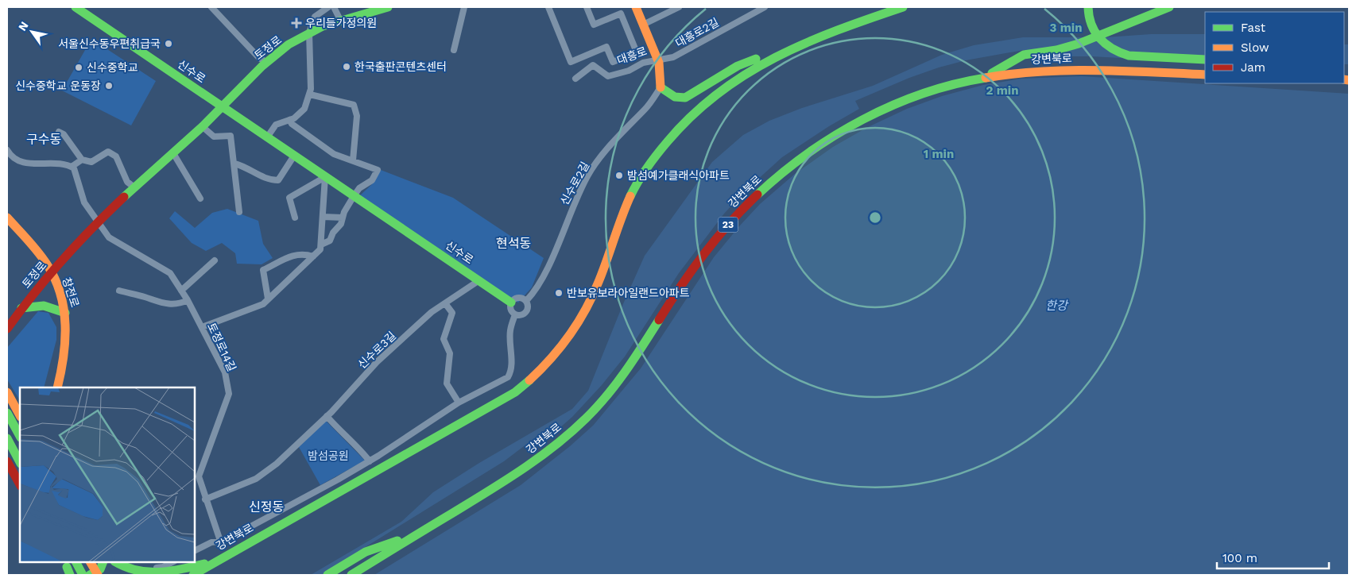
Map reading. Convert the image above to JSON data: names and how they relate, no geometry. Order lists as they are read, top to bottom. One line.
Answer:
{"streets":{"main road":["토정로","대흥로","강변북로","신수로","23","창전로"],"street":["대흥로2길","신수로2길","토정로14길","신수로3길"]},"crossings":[["대흥로2길","대흥로"],["토정로","신수로"],["토정로","창전로"],["토정로","토정로14길"],["대흥로","신수로2길"],["신수로","신수로2길"],["신수로","신수로3길"],["토정로14길","신수로3길"]],"districts":["구수동","현석동","신정동"],"water":["한강"],"parks":["밤섬공원"],"places":{"health":["우리들가정의원"],"other":["서울신수동우편취급국","한국출판콘텐츠센터","신수중학교","신수중학교 운동장","밤섬예가클래식아파트","반보유보라아일랜드아파트"]},"legend":["Fast","Slow","Jam"],"scale_bar":"100 m","north":"top left","rings":["3 min","2 min","1 min"]}
